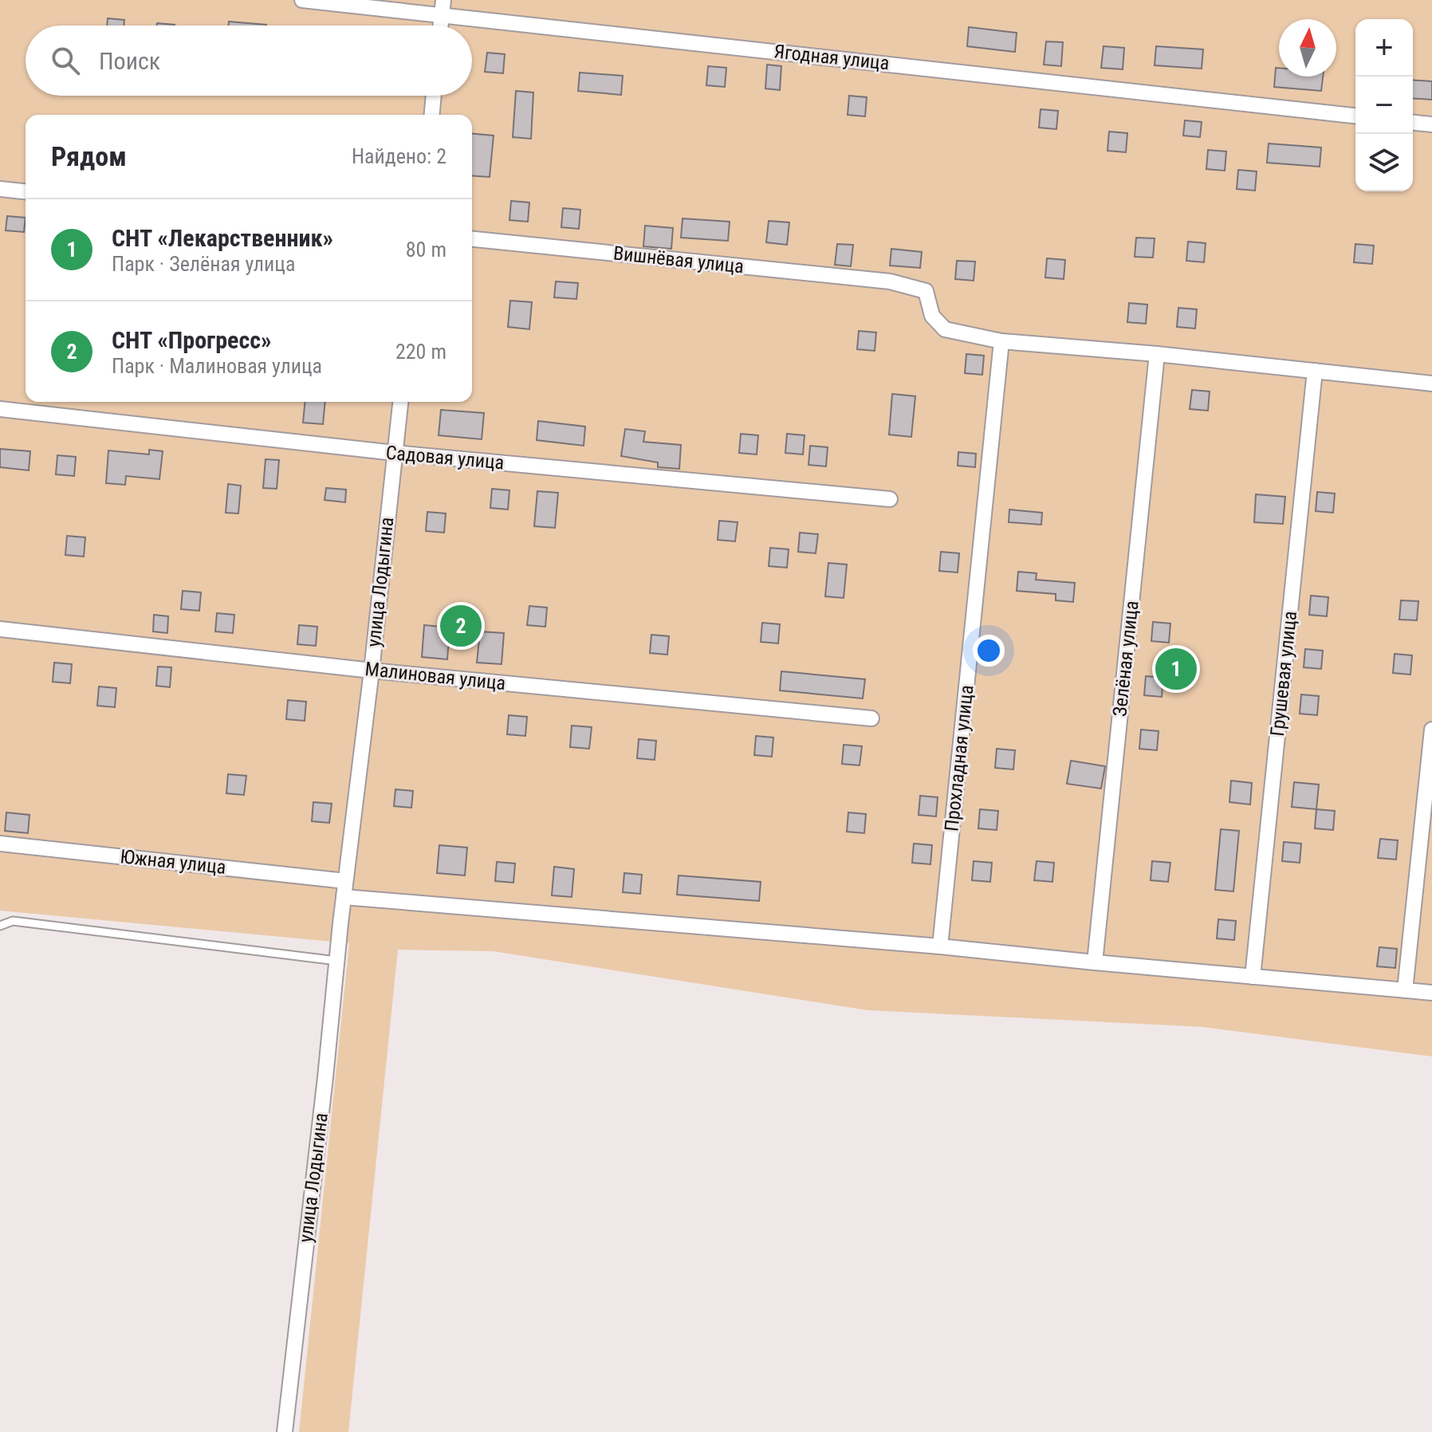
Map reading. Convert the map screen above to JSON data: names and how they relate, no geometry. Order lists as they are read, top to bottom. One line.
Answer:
{"streets":{"street":["Ягодная улица","Вишнёвая улица","Садовая улица","улица Лодыгина","Зелёная улица","Грушевая улица","Малиновая улица","Прохладная улица","Южная улица"]},"crossings":[["Вишнёвая улица","Прохладная улица"],["Садовая улица","улица Лодыгина"],["улица Лодыгина","Малиновая улица"],["улица Лодыгина","Южная улица"]],"north":"top","page":{"map_buttons":["+","−"],"search":"Поиск","heading":["Рядом","Найдено: 2"],"list":[{"mark":"1","name":"СНТ «Лекарственник»","note":"Парк · Зелёная улица","value":"80 m"},{"mark":"2","name":"СНТ «Прогресс»","note":"Парк · Малиновая улица","value":"220 m"}],"pins":["2","1"]}}
